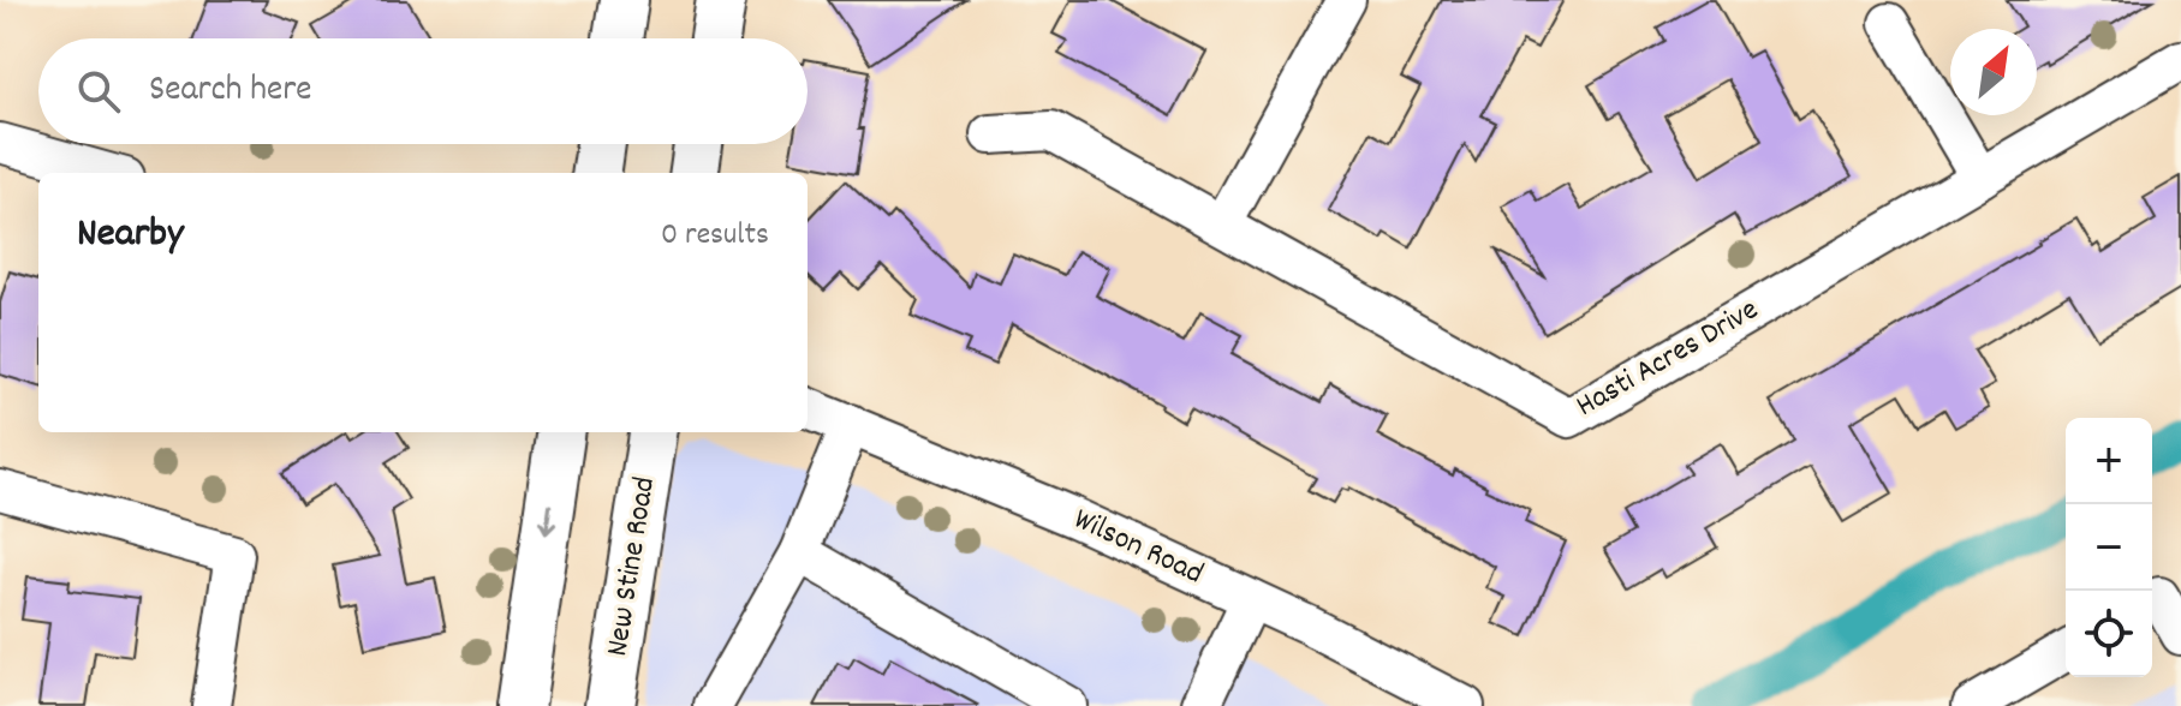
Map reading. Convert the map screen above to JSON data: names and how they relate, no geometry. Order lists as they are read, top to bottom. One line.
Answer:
{"streets":{"main road":["New Stine Road"],"street":["Hasti Acres Drive","Wilson Road"]},"north":"top right","page":{"search":"Search here","heading":["Nearby","0 results"],"map_buttons":["+","−"]}}
